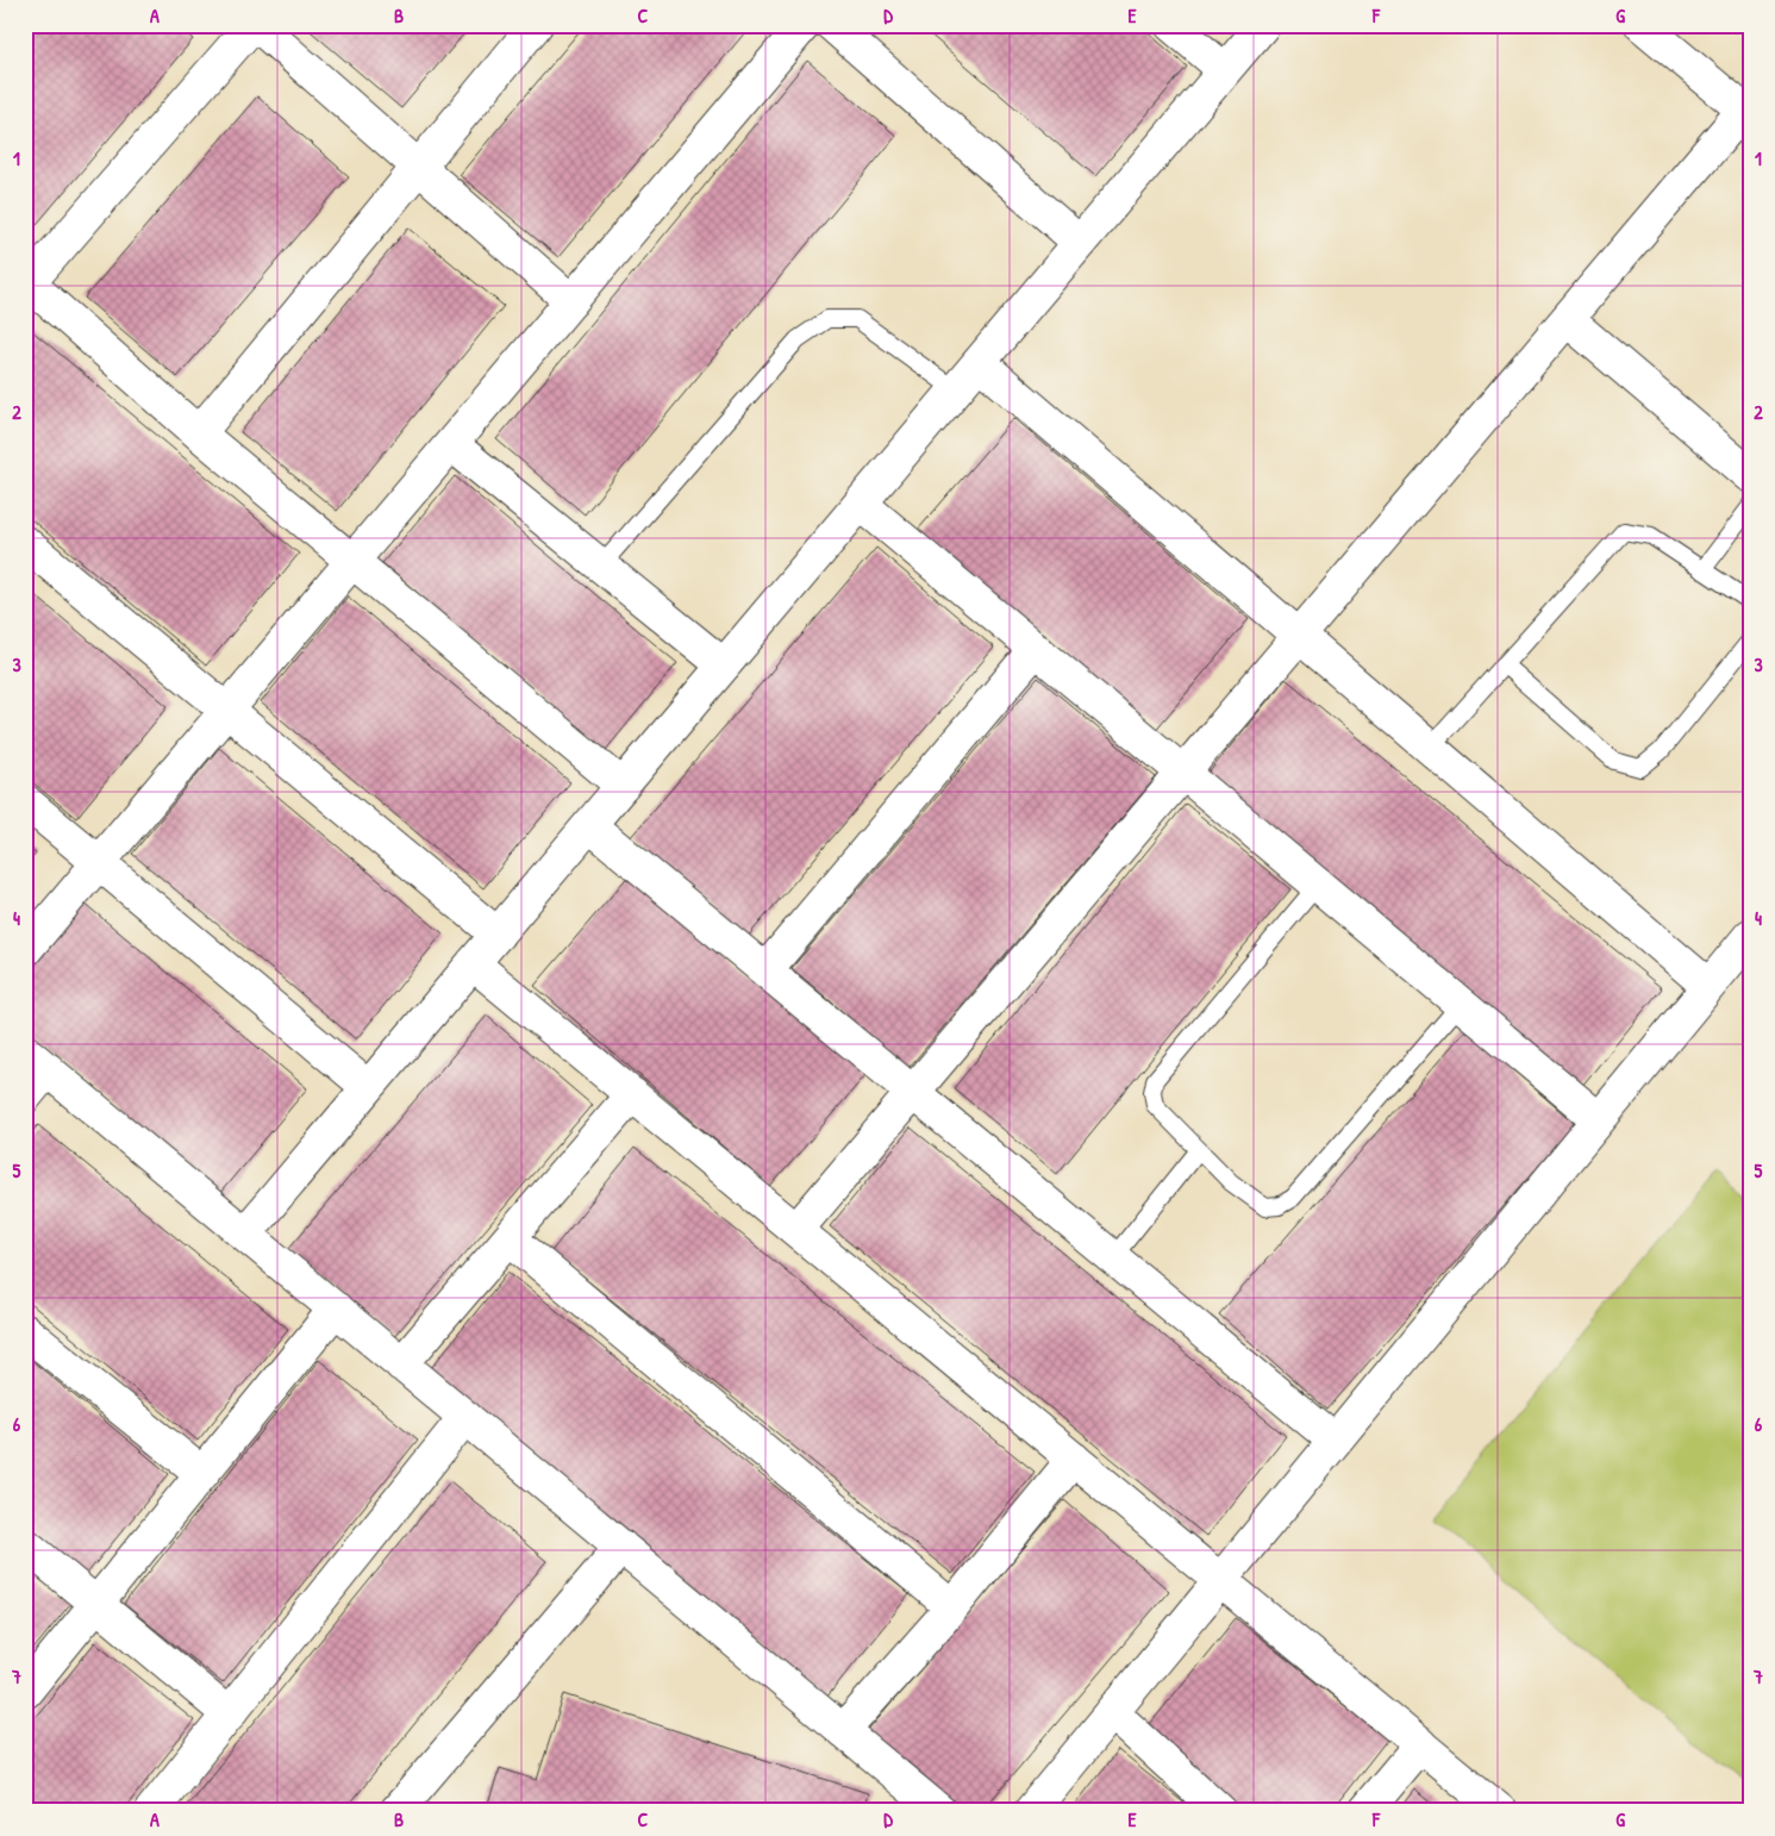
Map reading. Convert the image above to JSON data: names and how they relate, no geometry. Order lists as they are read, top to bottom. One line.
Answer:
{"grid":{"columns":["A","B","C","D","E","F","G"],"rows":["1","2","3","4","5","6","7"]}}
